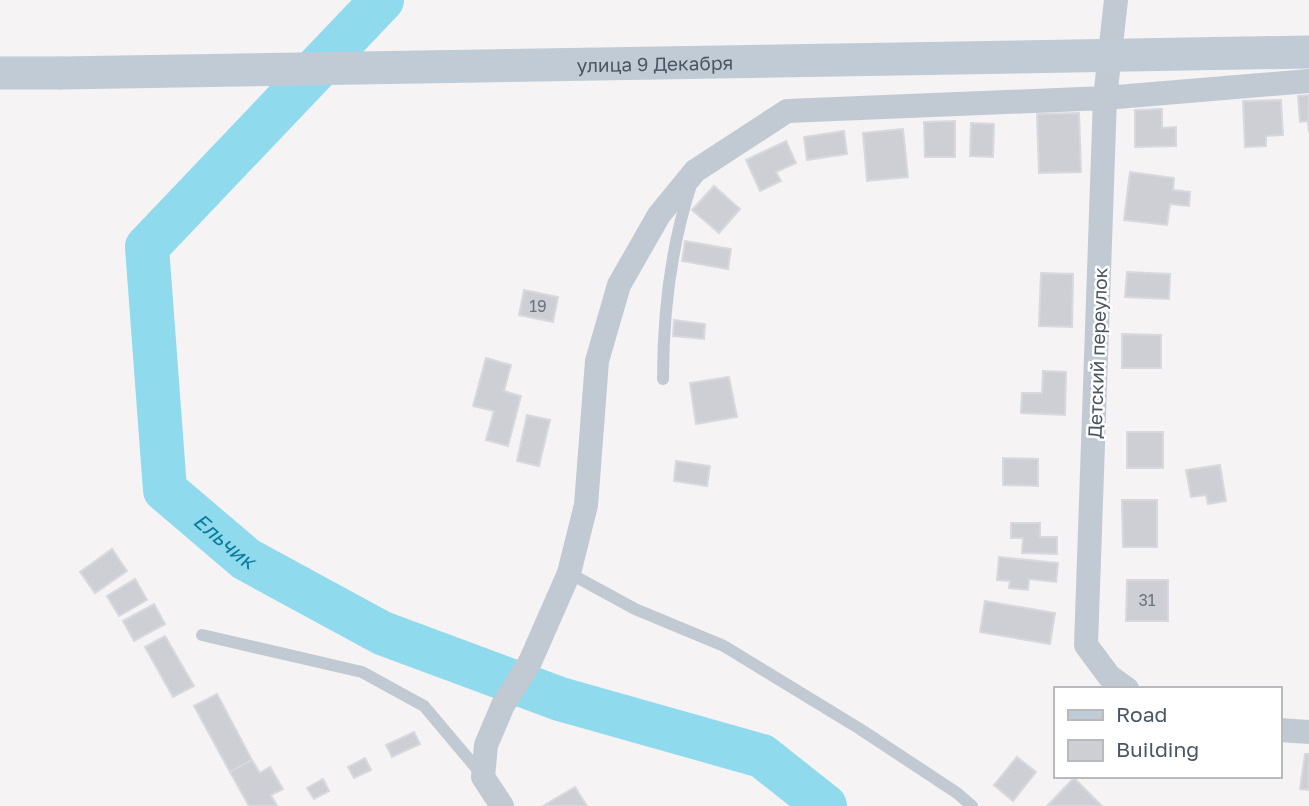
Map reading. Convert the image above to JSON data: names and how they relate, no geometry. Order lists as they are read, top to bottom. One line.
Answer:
{"streets":{"main road":["улица 9 Декабря"],"street":["Детский переулок"]},"water":["Ельчик"],"house_numbers":["19","31"],"legend":["Road","Building"]}
